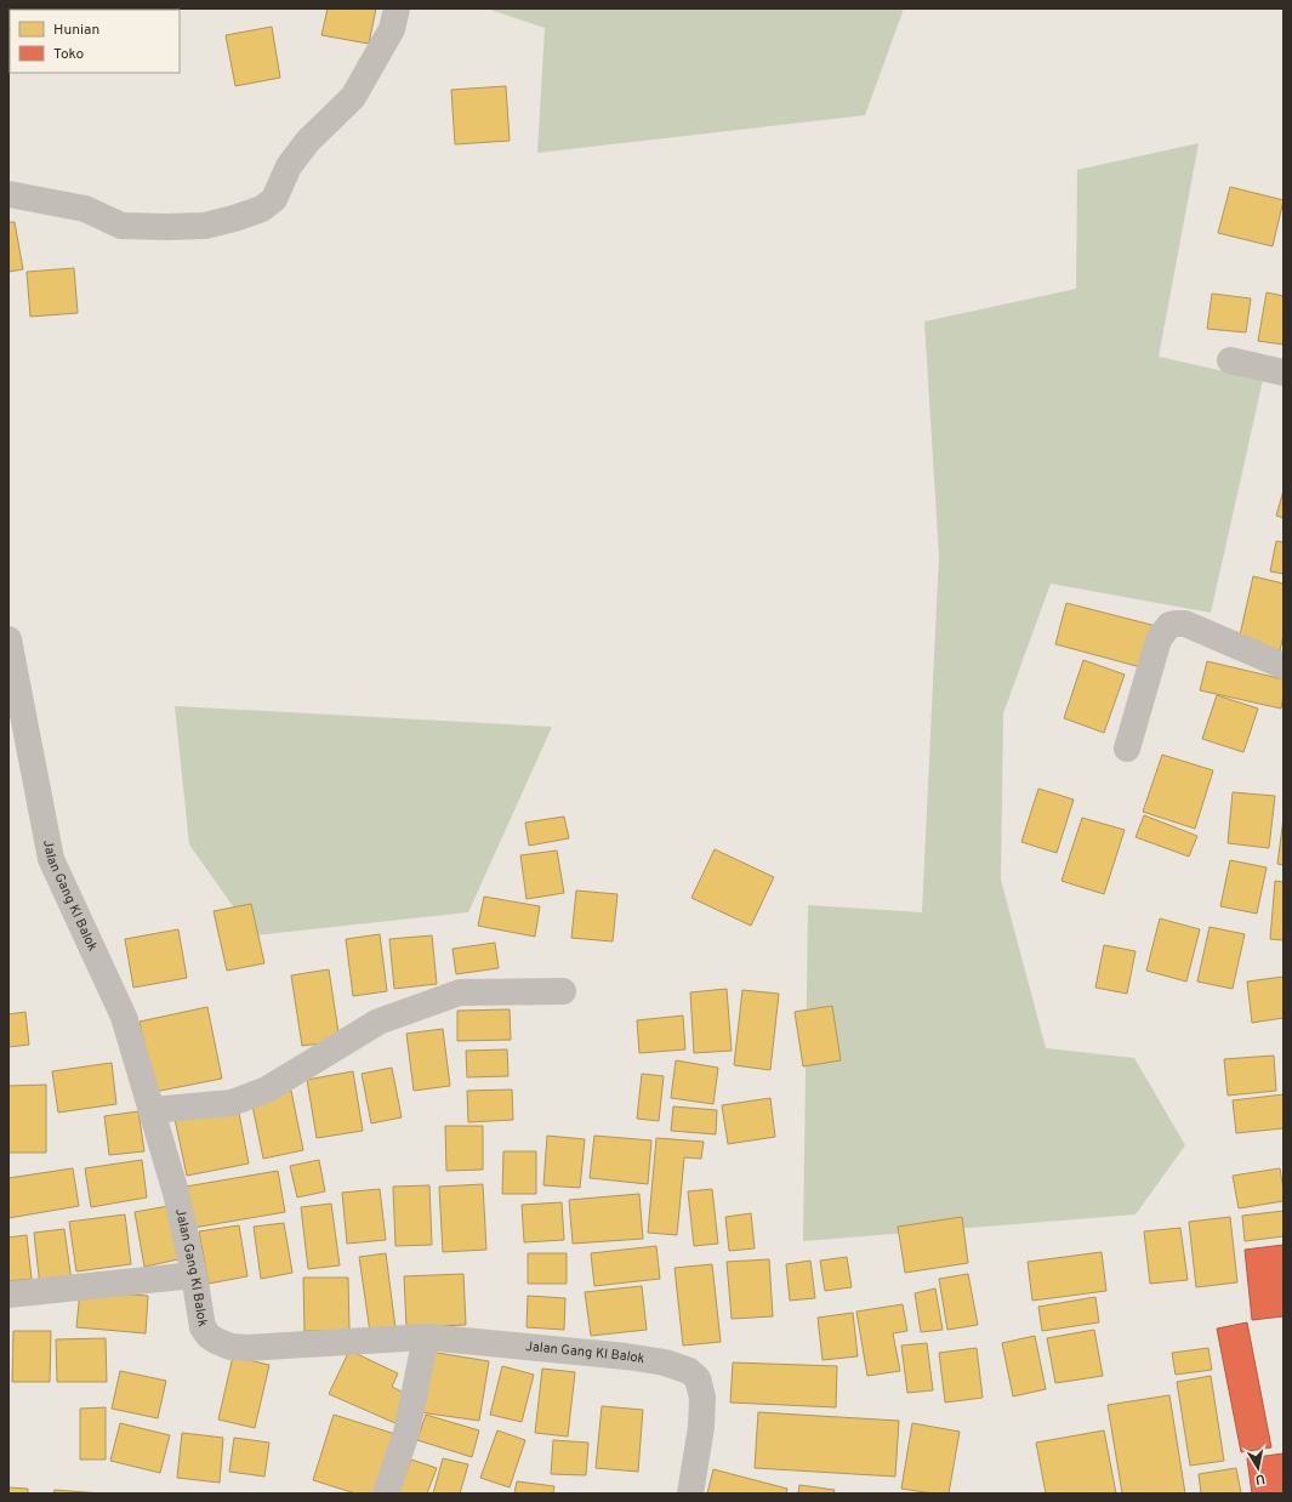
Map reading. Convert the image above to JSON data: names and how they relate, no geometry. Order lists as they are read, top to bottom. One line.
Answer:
{"streets":{"street":["Jalan Gang Kl Balok"]},"legend":["Hunian","Toko"],"north":"bottom"}
